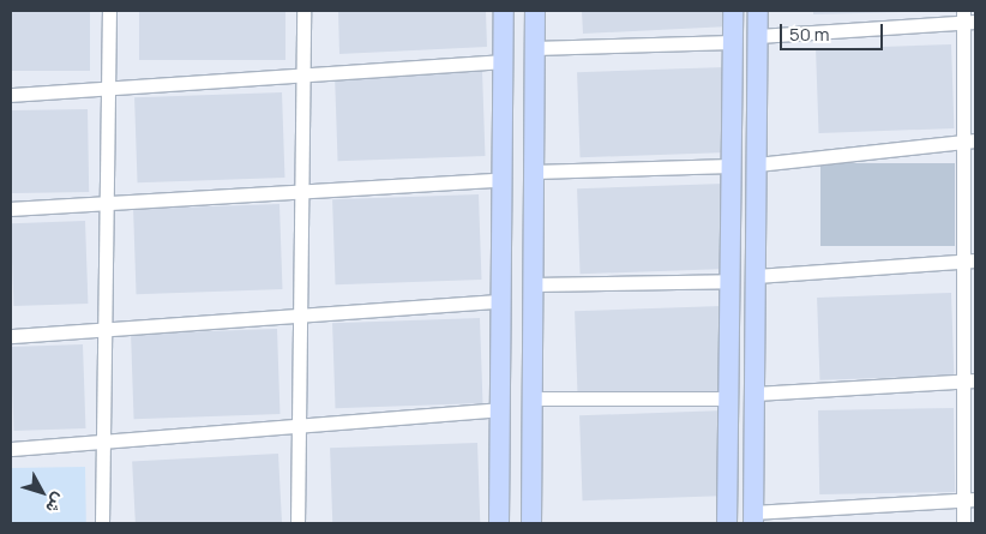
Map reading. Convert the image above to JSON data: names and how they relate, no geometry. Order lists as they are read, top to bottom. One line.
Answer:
{"scale_bar":"50 m","north":"bottom right"}
